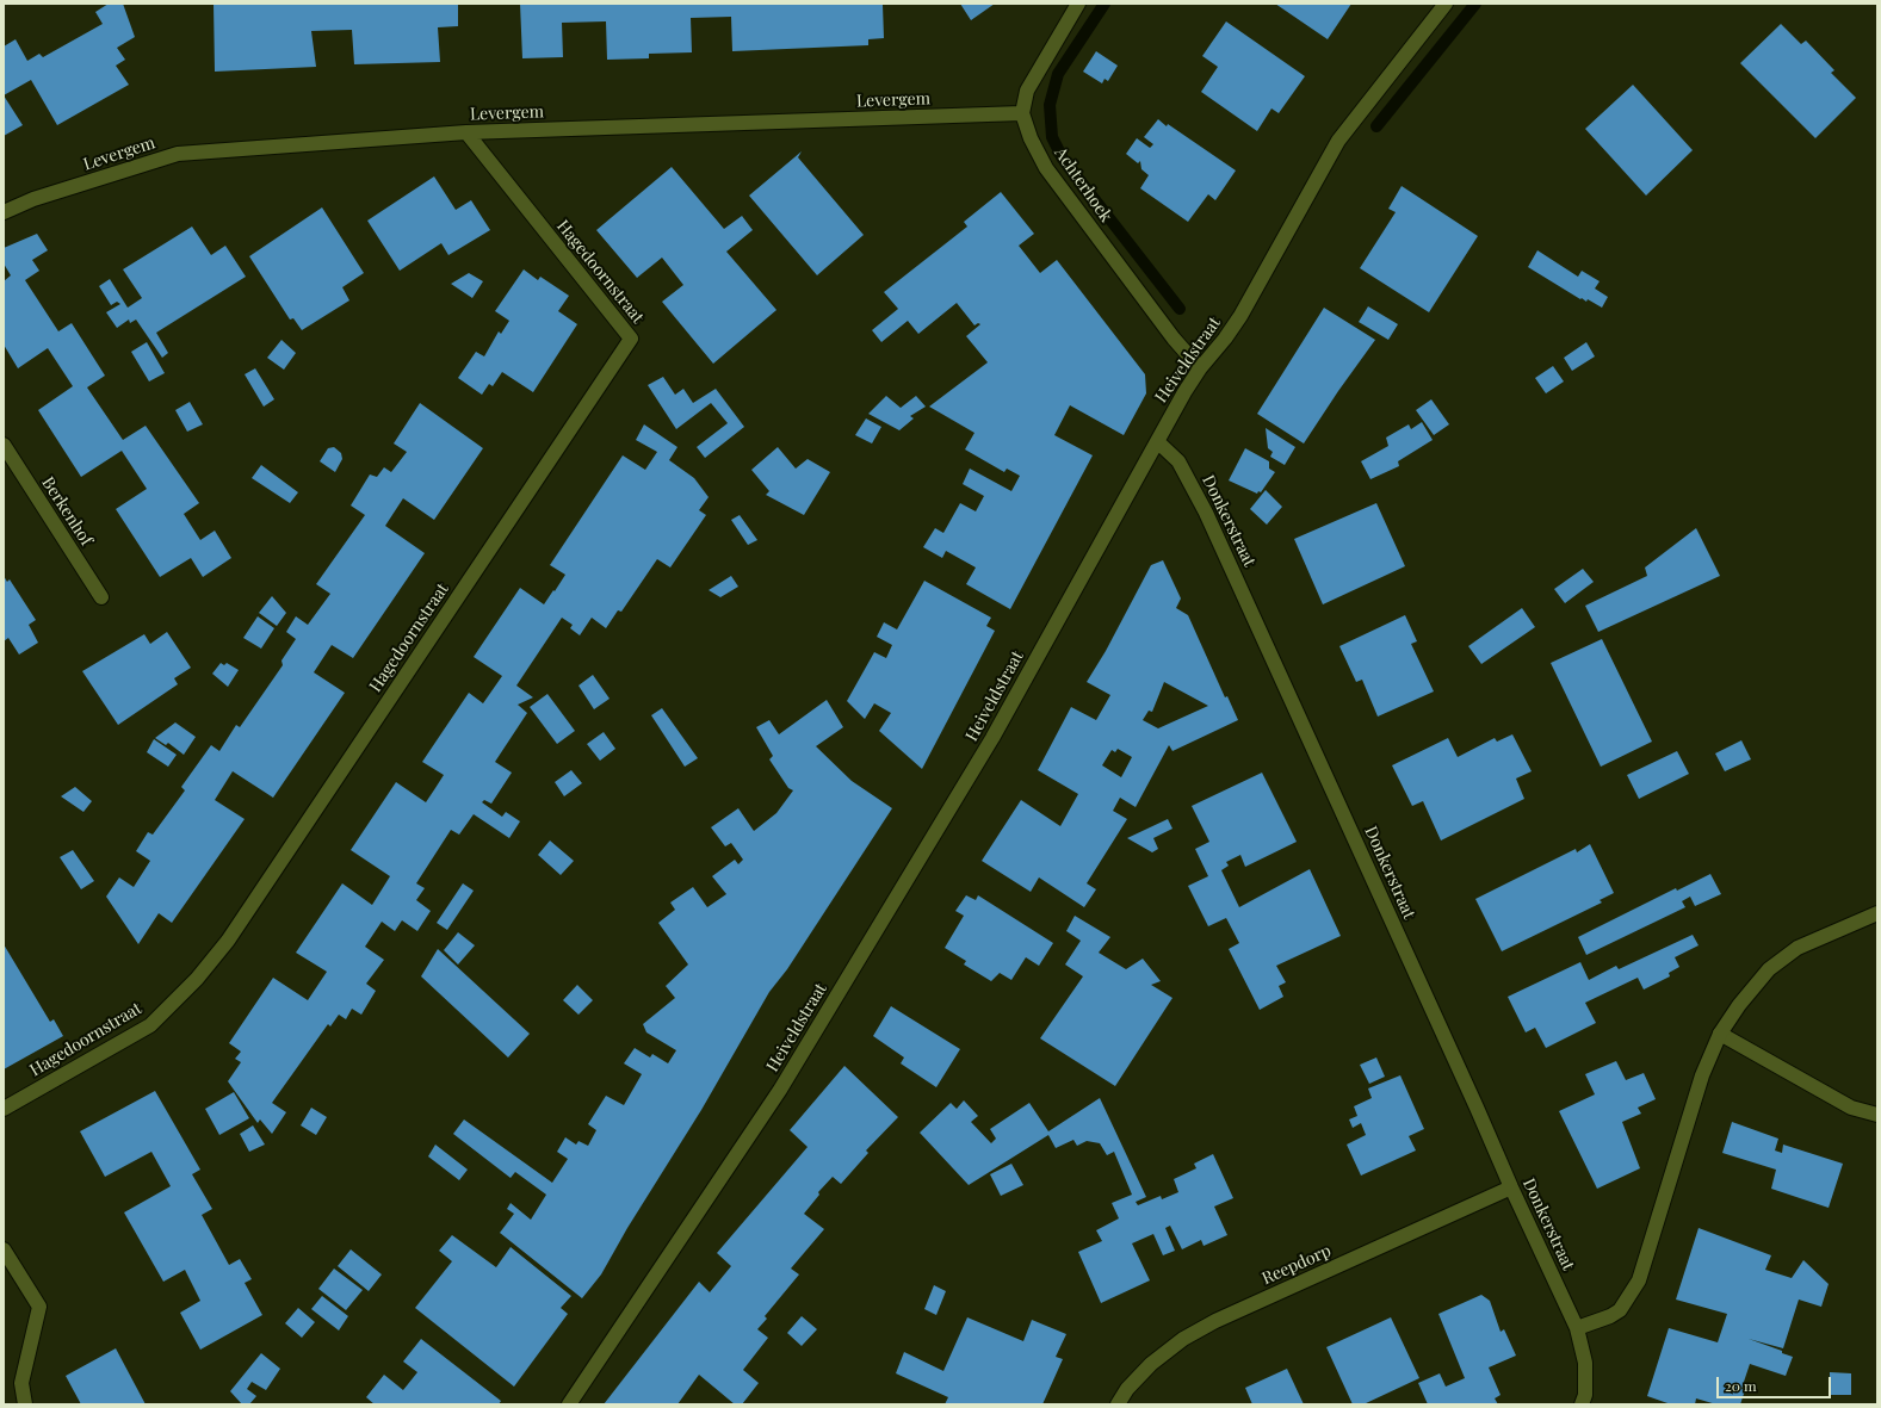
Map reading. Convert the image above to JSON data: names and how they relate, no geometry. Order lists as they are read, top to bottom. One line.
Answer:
{"streets":{"street":["Levergem","Achterhoek","Hagedoornstraat","Heiveldstraat","Berkenhof","Donkerstraat","Reepdorp"]},"crossings":[["Levergem","Achterhoek"],["Levergem","Hagedoornstraat"],["Achterhoek","Heiveldstraat"],["Heiveldstraat","Donkerstraat"],["Donkerstraat","Reepdorp"]],"scale_bar":"20 m"}
